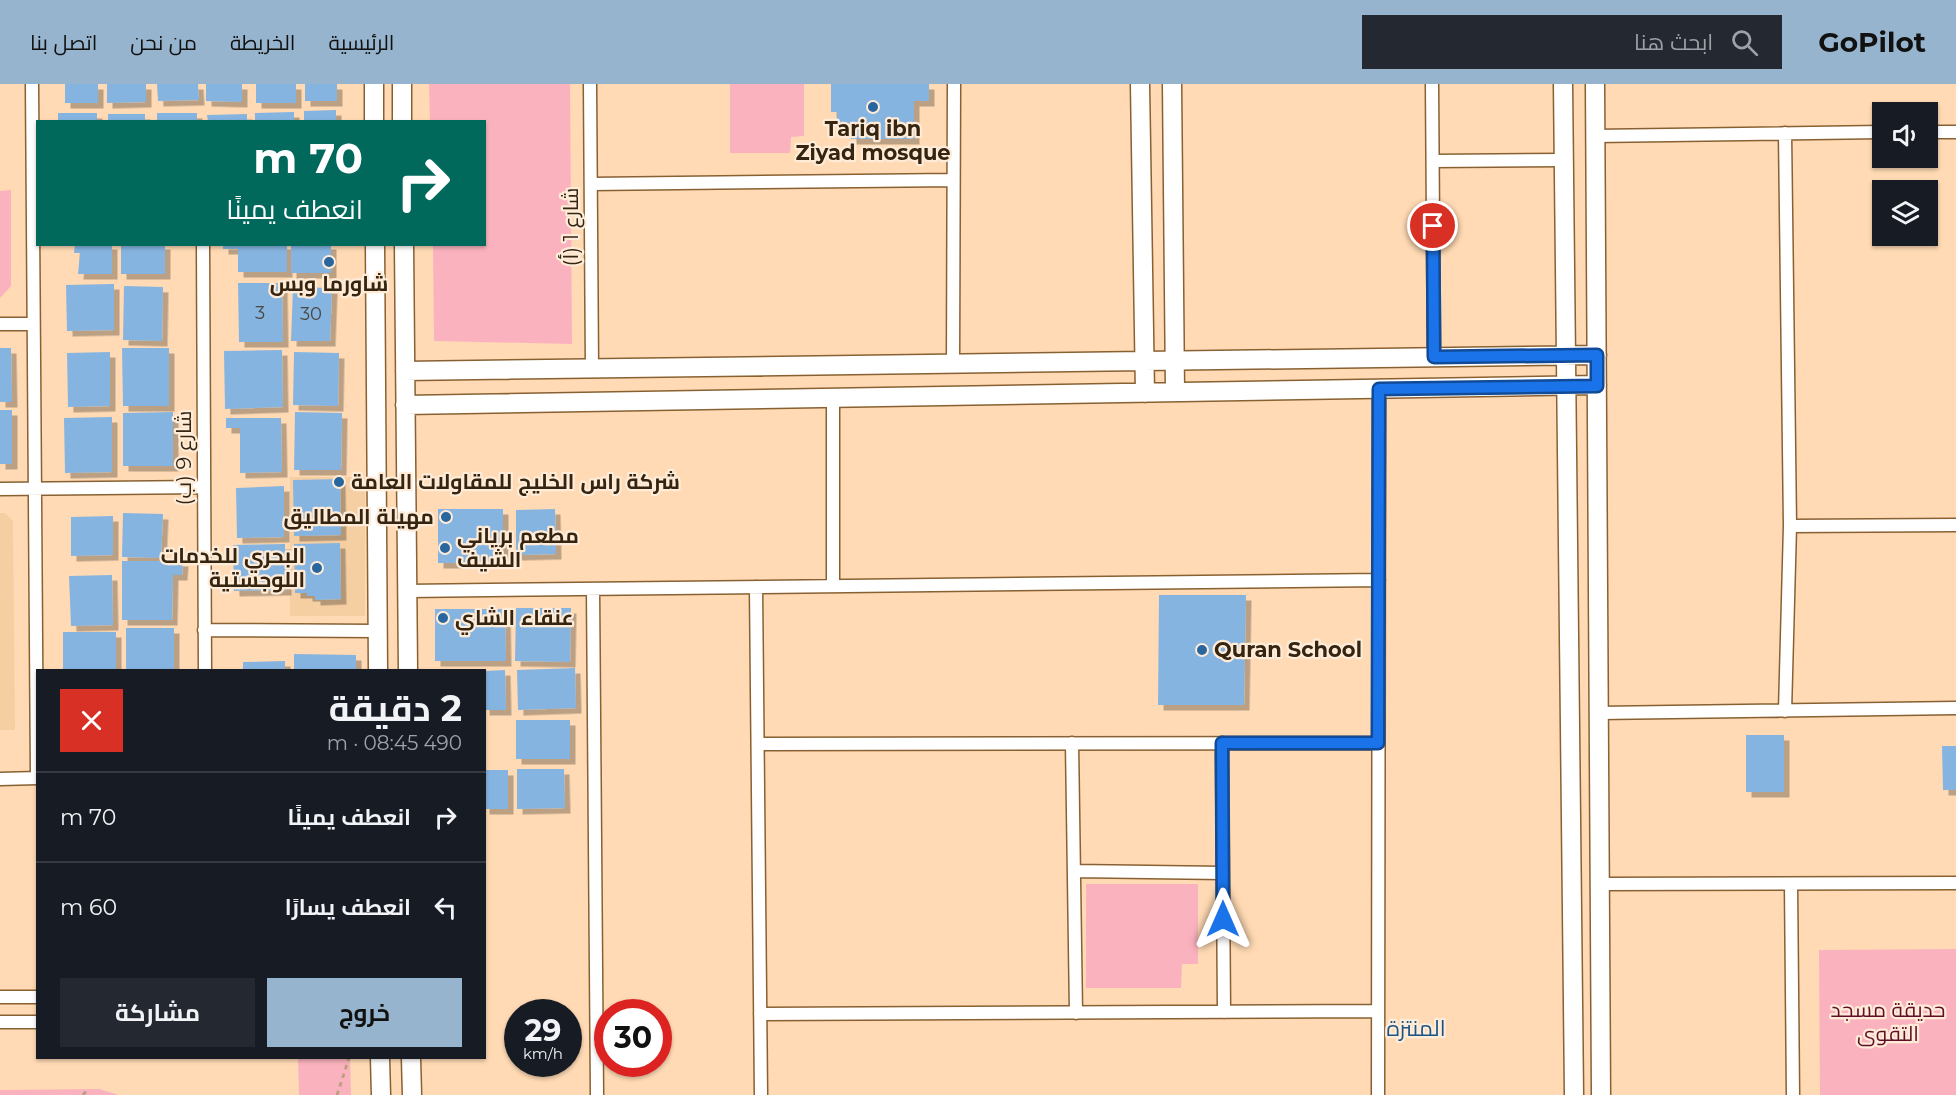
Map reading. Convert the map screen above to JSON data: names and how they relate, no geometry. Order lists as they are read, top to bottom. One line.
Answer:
{"streets":{"street":["شارع 1 (أ)","شارع 9 (ب)"]},"districts":["المنتزة"],"parks":["حديقة مسجد التقوى"],"places":["Tariq ibn Ziyad mosque","شاورما وبس","شركة راس الخليج للمقاولات العامة","مهيلة المطاليق","مطعم برياني الشيف","البحري للخدمات اللوجستية","عنقاء الشاي","Quran School"],"house_numbers":["3","30"],"page":{"header":"GoPilot","search":"ابحث هنا","nav":["الرئيسية","الخريطة","من نحن","اتصل بنا"],"turn":["70 m","انعطف يمينًا"],"heading":["2 دقيقة","490 m · 08:45"],"list":[{"name":"انعطف يمينًا","value":"70 m"},{"name":"انعطف يسارًا","value":"60 m"}],"buttons":["خروج","مشاركة"],"speed":"29 km/h","limit":"30"}}
